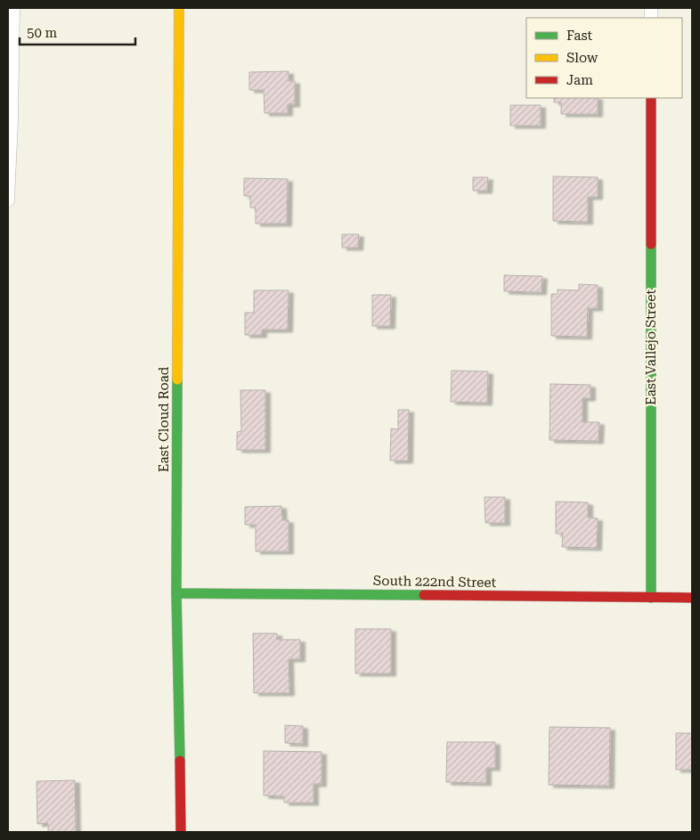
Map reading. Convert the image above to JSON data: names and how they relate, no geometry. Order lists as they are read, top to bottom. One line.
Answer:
{"streets":{"street":["East Vallejo Street","East Cloud Road","South 222nd Street"]},"crossings":[["East Vallejo Street","South 222nd Street"],["East Cloud Road","South 222nd Street"]],"legend":["Fast","Slow","Jam"],"scale_bar":"50 m"}
